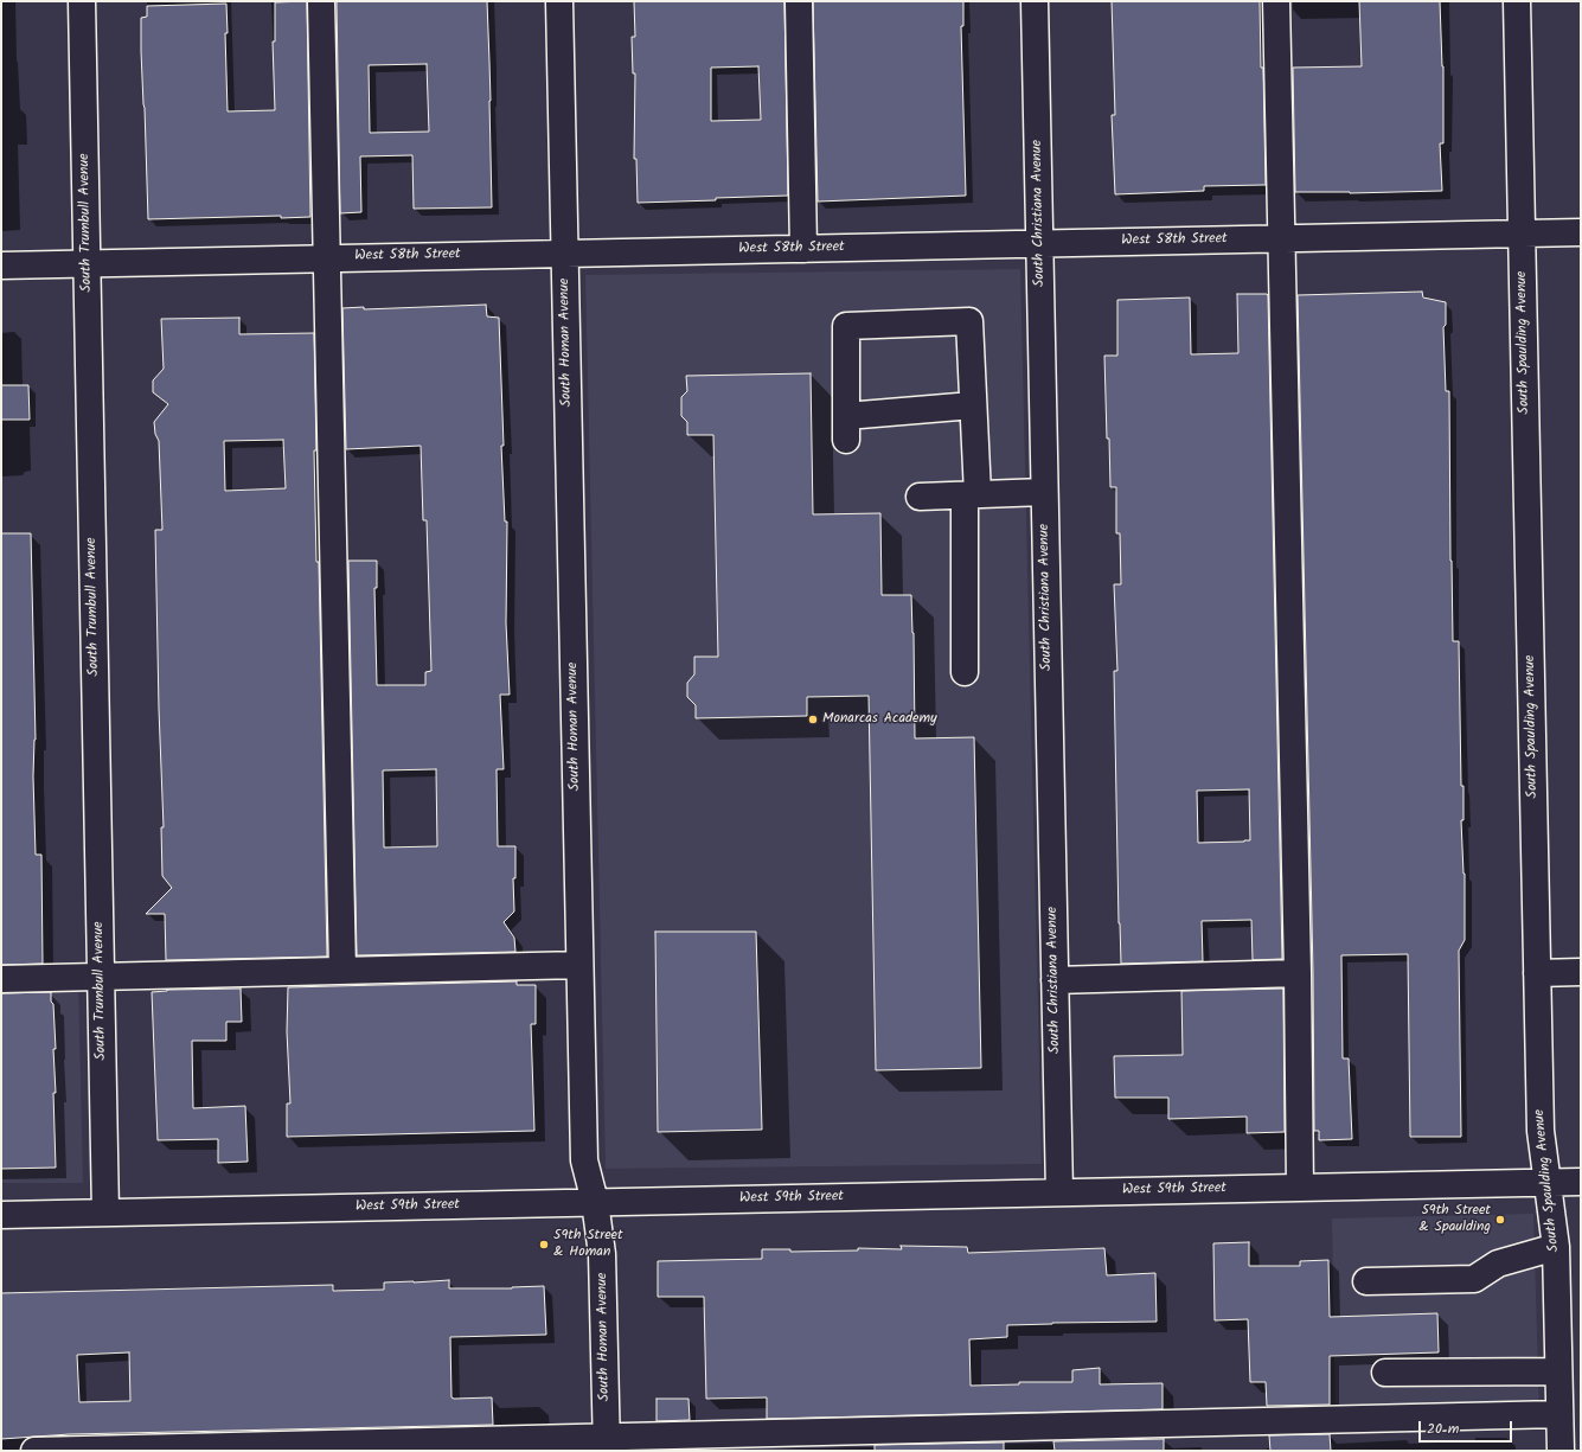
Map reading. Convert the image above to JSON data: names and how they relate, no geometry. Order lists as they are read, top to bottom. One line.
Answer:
{"streets":{"street":["South Christiana Avenue","South Trumbull Avenue","West 58th Street","South Homan Avenue","South Spaulding Avenue","West 59th Street"]},"crossings":[["South Christiana Avenue","West 58th Street"],["South Christiana Avenue","West 59th Street"],["South Trumbull Avenue","West 58th Street"],["South Trumbull Avenue","West 59th Street"],["West 58th Street","South Homan Avenue"],["West 58th Street","South Spaulding Avenue"],["South Homan Avenue","West 59th Street"],["South Spaulding Avenue","West 59th Street"]],"places":["Monarcas Academy","59th Street & Spaulding","59th Street & Homan"],"scale_bar":"20 m"}
